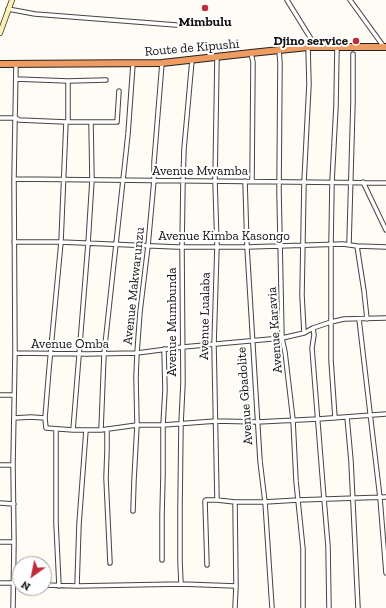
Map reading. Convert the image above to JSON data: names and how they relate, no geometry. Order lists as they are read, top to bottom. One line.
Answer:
{"streets":{"highway":["Route de Kipushi"],"street":["Avenue Mwamba","Avenue Kimba Kasongo","Avenue Makwarunzu","Avenue Lualaba","Avenue Mumbunda","Avenue Karavia","Avenue Omba","Avenue Gbadolite"]},"crossings":[["Route de Kipushi","Avenue Makwarunzu"],["Route de Kipushi","Avenue Lualaba"],["Route de Kipushi","Avenue Mumbunda"],["Route de Kipushi","Avenue Karavia"],["Avenue Mwamba","Avenue Makwarunzu"],["Avenue Mwamba","Avenue Lualaba"],["Avenue Mwamba","Avenue Mumbunda"],["Avenue Mwamba","Avenue Karavia"],["Avenue Mwamba","Avenue Gbadolite"],["Avenue Kimba Kasongo","Avenue Makwarunzu"],["Avenue Kimba Kasongo","Avenue Lualaba"],["Avenue Kimba Kasongo","Avenue Mumbunda"],["Avenue Kimba Kasongo","Avenue Karavia"],["Avenue Kimba Kasongo","Avenue Gbadolite"],["Avenue Makwarunzu","Avenue Omba"],["Avenue Lualaba","Avenue Omba"],["Avenue Mumbunda","Avenue Omba"],["Avenue Karavia","Avenue Omba"],["Avenue Omba","Avenue Gbadolite"]],"places":["Mimbulu","Djino service"],"north":"bottom left"}
